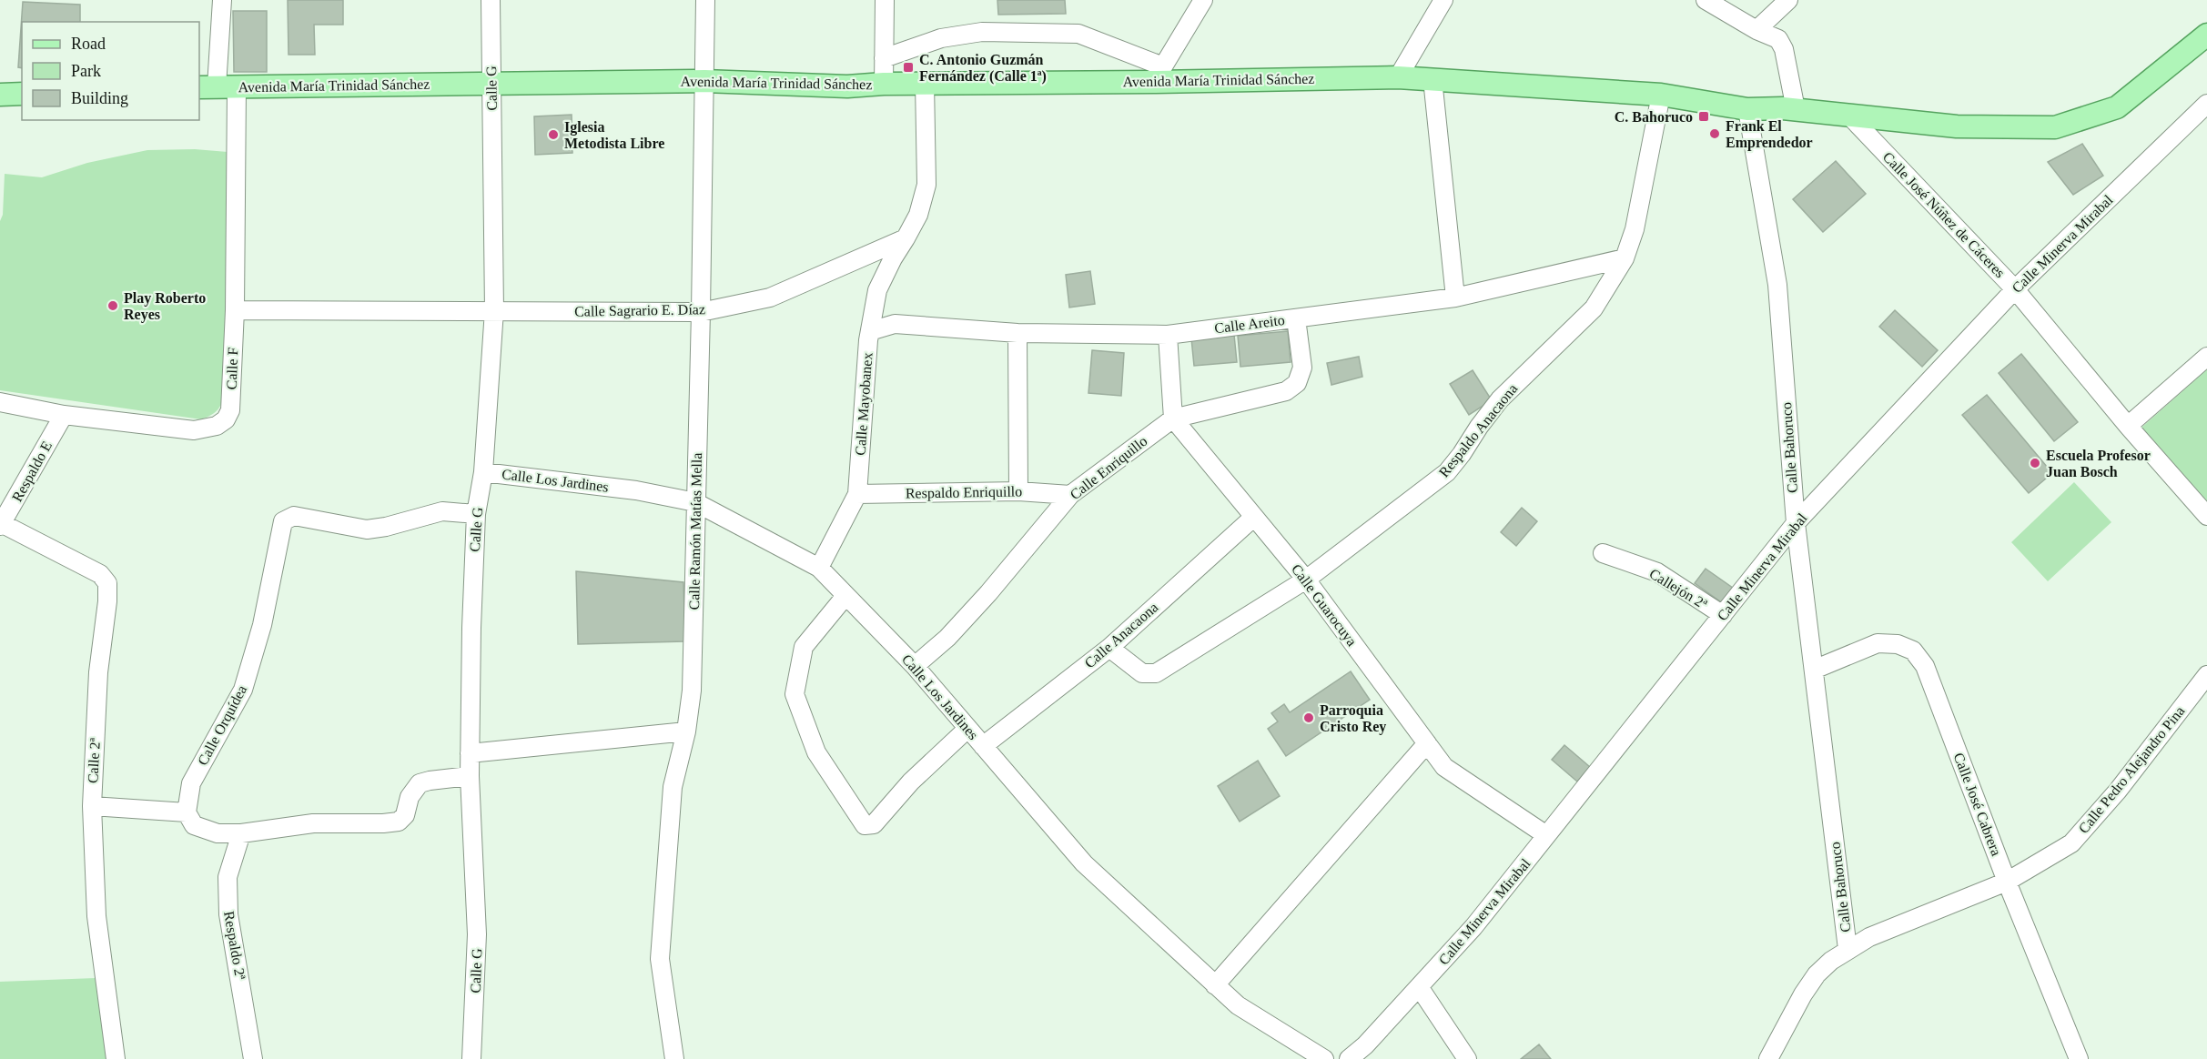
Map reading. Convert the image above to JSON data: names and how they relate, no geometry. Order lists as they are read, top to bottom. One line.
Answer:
{"streets":{"main road":["Avenida María Trinidad Sánchez"],"street":["Calle G","Calle José Núñez de Cáceres","Calle Minerva Mirabal","Calle Sagrario E. Díaz","Calle Areito","Calle F","Calle Mayobanex","Respaldo Anacaona","Calle Bahoruco","Calle Enriquillo","Respaldo E","Calle Los Jardines","Respaldo Enriquillo","Calle Ramón Matías Mella","Callejón 2ª","Calle Guarocuya","Calle Anacaona","Calle Orquídea","Calle 2ª","Calle Pedro Alejandro Pina","Calle José Cabrera","Respaldo 2ª"]},"crossings":[["Avenida María Trinidad Sánchez","Calle G"],["Avenida María Trinidad Sánchez","Calle José Núñez de Cáceres"],["Avenida María Trinidad Sánchez","Calle F"],["Avenida María Trinidad Sánchez","Respaldo Anacaona"],["Avenida María Trinidad Sánchez","Calle Bahoruco"],["Avenida María Trinidad Sánchez","Calle Ramón Matías Mella"],["Calle G","Calle Sagrario E. Díaz"],["Calle G","Calle Los Jardines"],["Calle G","Calle Orquídea"],["Calle José Núñez de Cáceres","Calle Minerva Mirabal"],["Calle Minerva Mirabal","Calle Bahoruco"],["Calle Minerva Mirabal","Callejón 2ª"],["Calle Minerva Mirabal","Calle Guarocuya"],["Calle Sagrario E. Díaz","Calle F"],["Calle Sagrario E. Díaz","Calle Mayobanex"],["Calle Sagrario E. Díaz","Calle Ramón Matías Mella"],["Calle Areito","Calle Mayobanex"],["Calle Areito","Respaldo Anacaona"],["Calle Areito","Calle Enriquillo"],["Calle F","Respaldo E"],["Calle Mayobanex","Calle Los Jardines"],["Calle Mayobanex","Respaldo Enriquillo"],["Respaldo Anacaona","Calle Guarocuya"],["Respaldo Anacaona","Calle Anacaona"],["Calle Bahoruco","Calle Pedro Alejandro Pina"],["Calle Bahoruco","Calle José Cabrera"],["Calle Enriquillo","Calle Los Jardines"],["Calle Enriquillo","Respaldo Enriquillo"],["Calle Enriquillo","Calle Guarocuya"],["Respaldo E","Calle 2ª"],["Calle Los Jardines","Calle Ramón Matías Mella"],["Calle Los Jardines","Calle Anacaona"],["Calle Guarocuya","Calle Anacaona"],["Calle Pedro Alejandro Pina","Calle José Cabrera"]],"places":{"transit":["C. Antonio Guzmán Fernández (Calle 1ª)","C. Bahoruco"],"other":["Frank El Emprendedor","Iglesia Metodista Libre","Play Roberto Reyes","Escuela Profesor Juan Bosch","Parroquia Cristo Rey"]},"legend":["Road","Park","Building"]}
